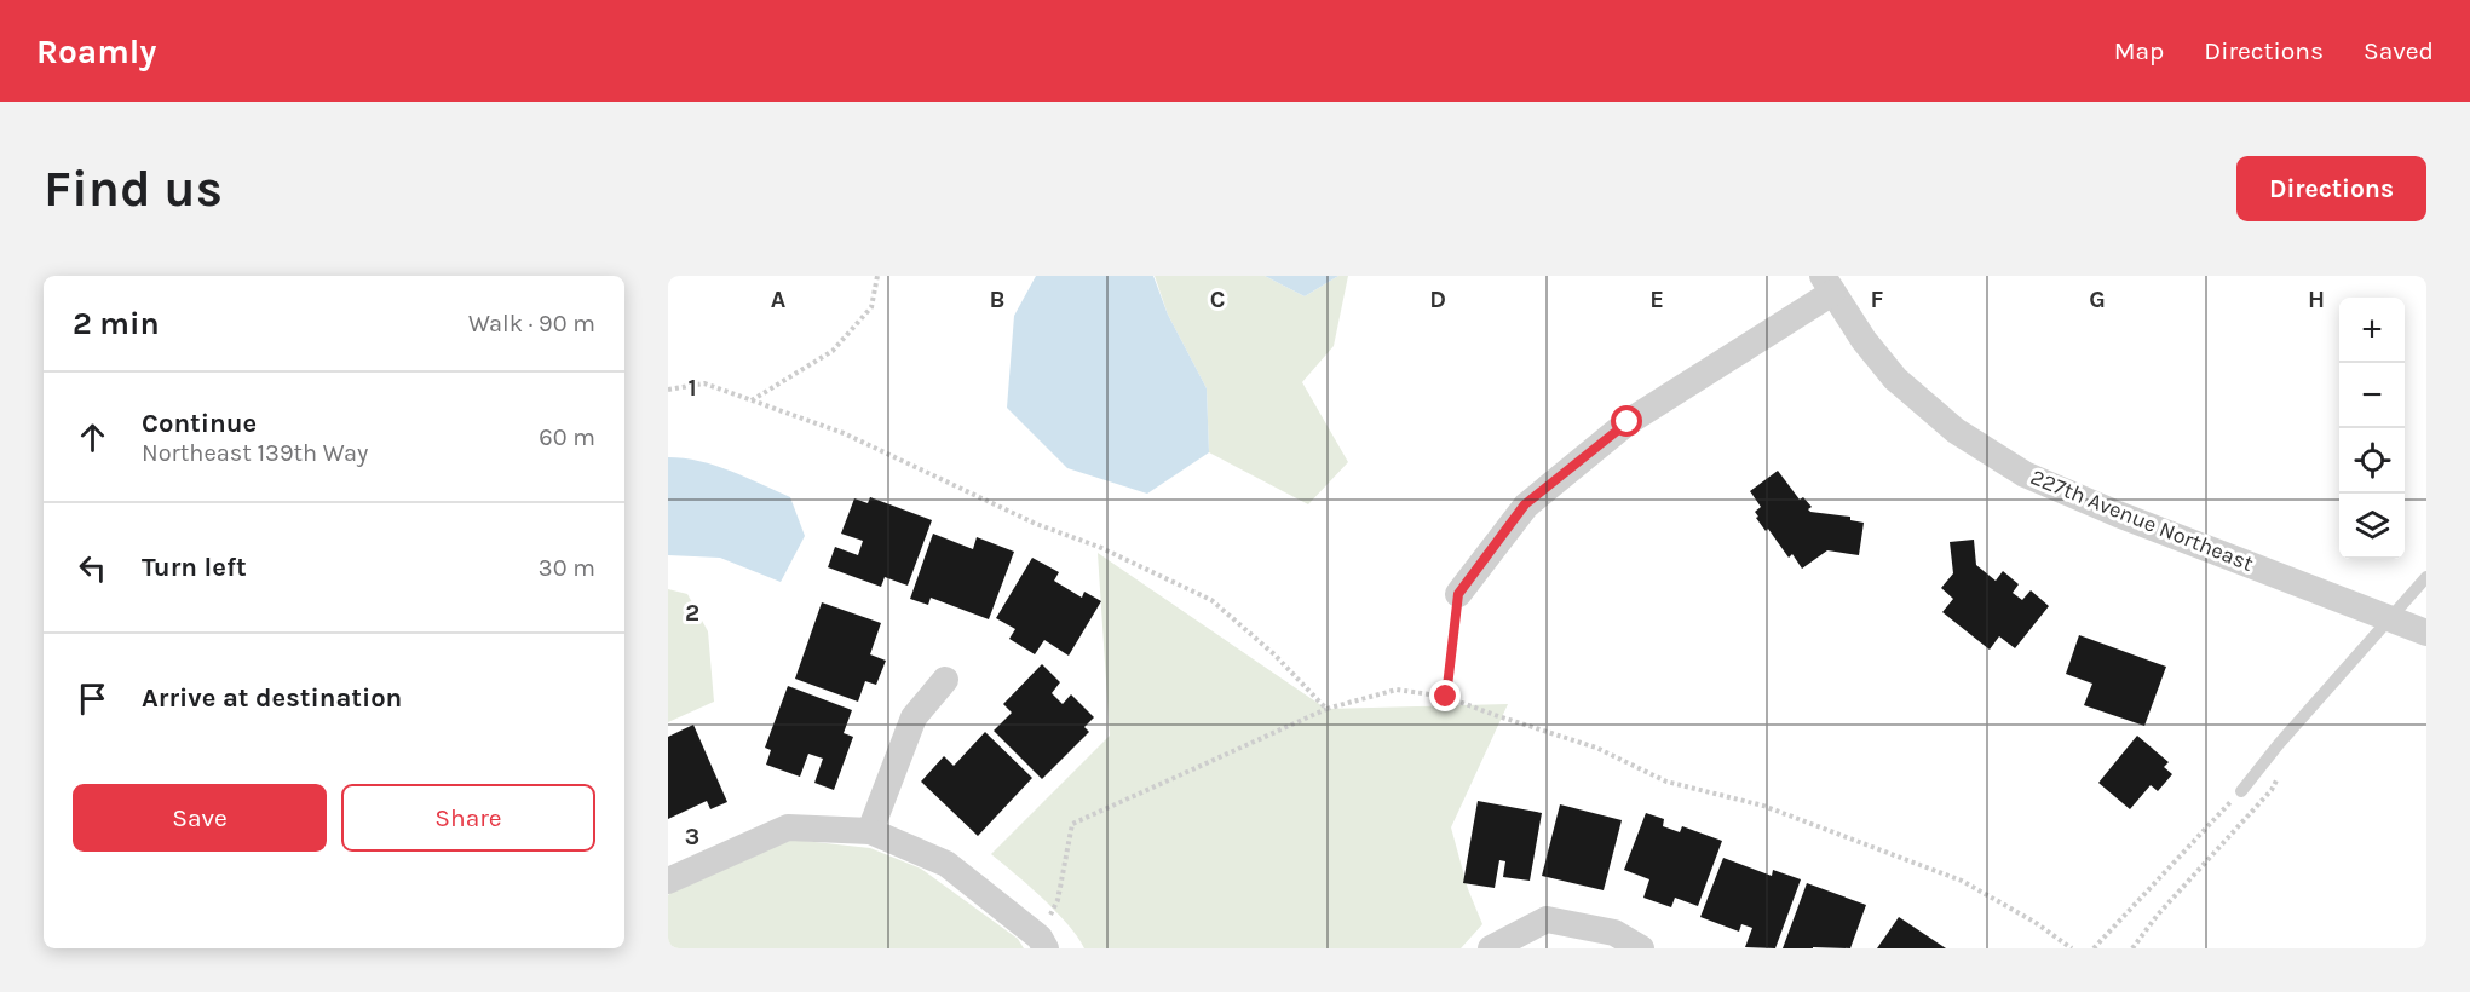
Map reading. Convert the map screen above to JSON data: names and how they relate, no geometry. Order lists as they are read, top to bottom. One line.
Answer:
{"streets":{"street":["227th Avenue Northeast"]},"page":{"header":"Roamly","nav":["Map","Directions","Saved"],"buttons":["Directions",["Save","Share"]],"title":"Find us","heading":["2 min","Walk · 90 m"],"map_buttons":["+","−"],"list":[["Continue","Northeast 139th Way","60 m"],["Turn left","30 m"],"Arrive at destination"]},"grid":{"columns":["A","B","C","D","E","F","G","H"],"rows":["1","2","3"]}}
